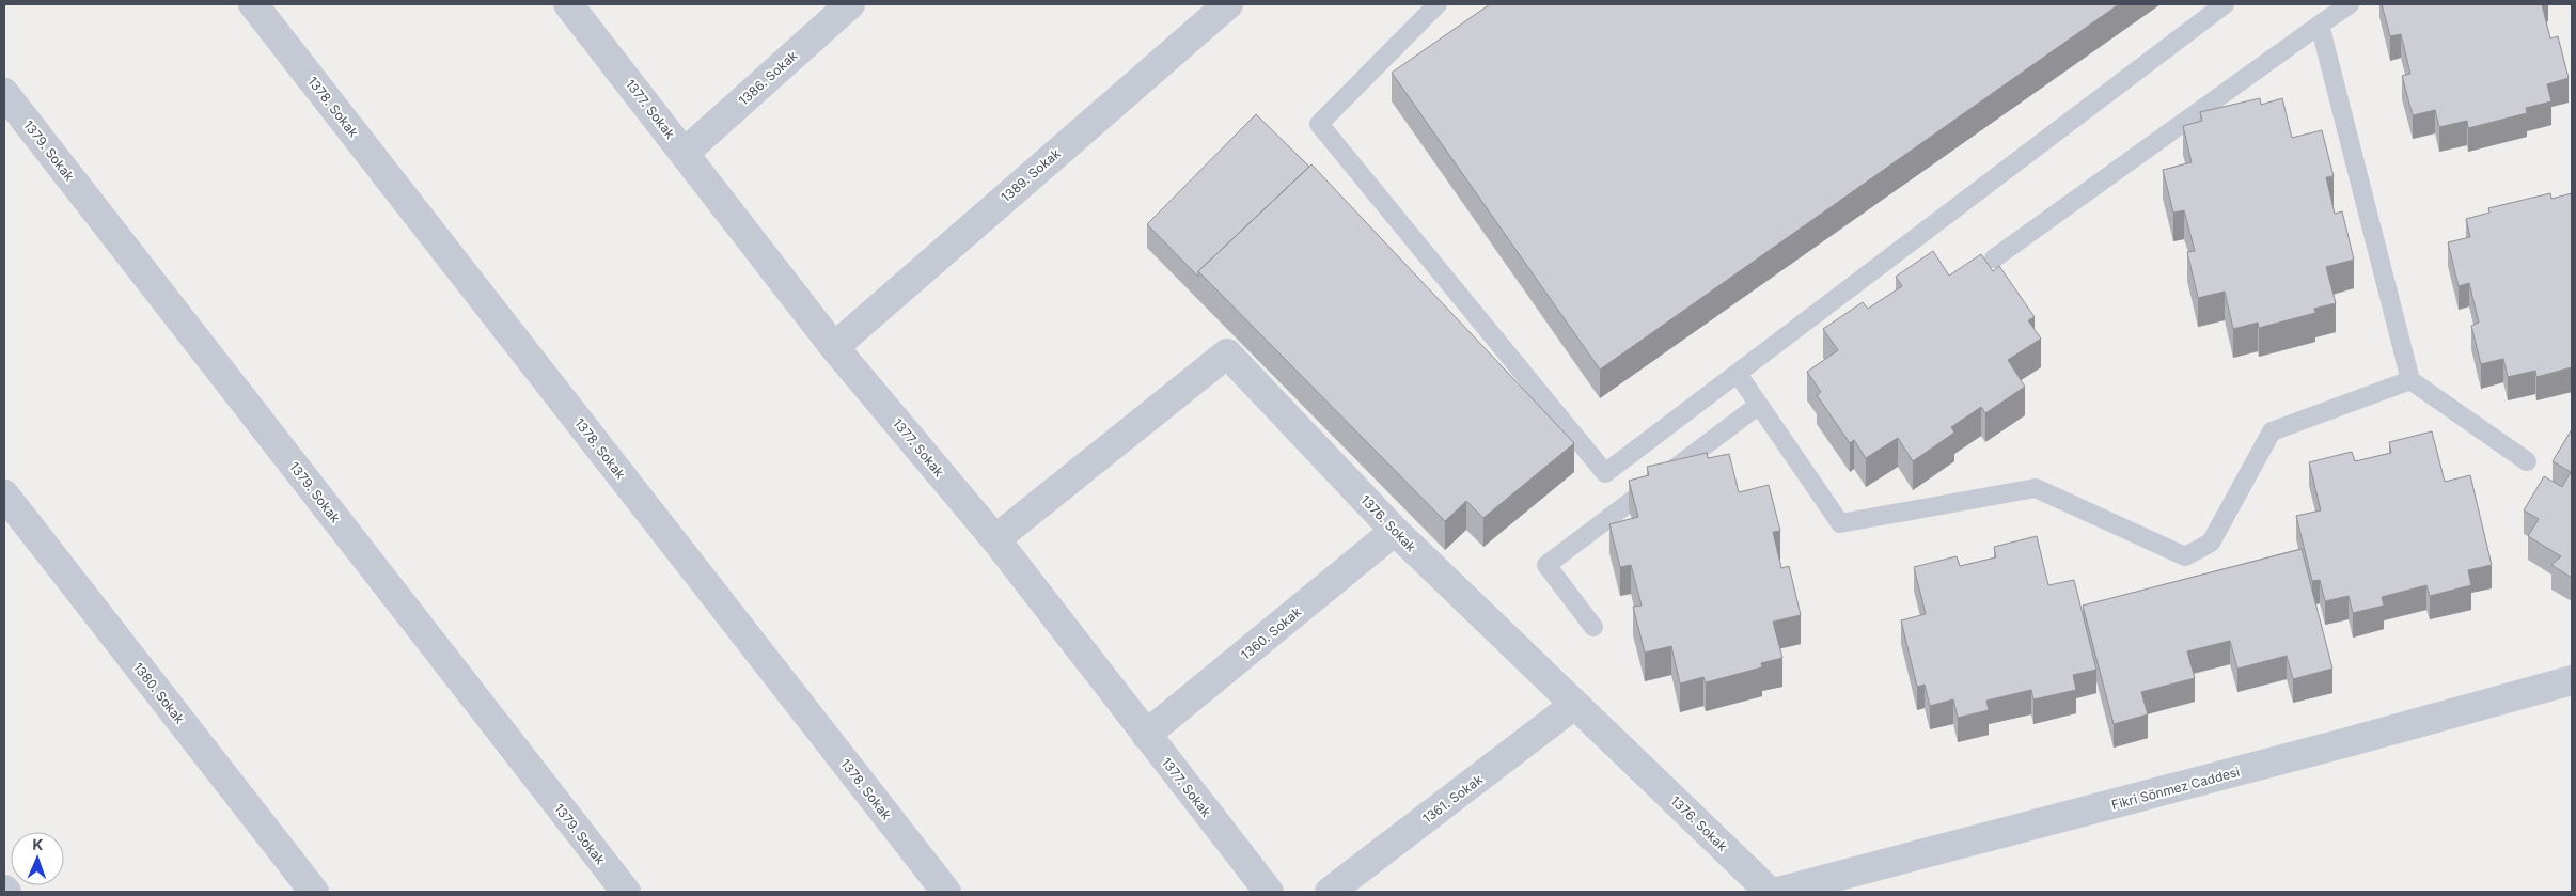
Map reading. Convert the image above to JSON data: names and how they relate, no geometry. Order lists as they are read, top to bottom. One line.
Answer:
{"streets":{"street":["1386. Sokak","1378. Sokak","1377. Sokak","1379. Sokak","1389. Sokak","1376. Sokak","1360. Sokak","1380. Sokak","Fikri Sönmez Caddesi","1361. Sokak"]},"crossings":[["1386. Sokak","1377. Sokak"],["1377. Sokak","1389. Sokak"],["1377. Sokak","1376. Sokak"],["1377. Sokak","1360. Sokak"],["1376. Sokak","1360. Sokak"],["1376. Sokak","1361. Sokak"]],"north":"top"}
